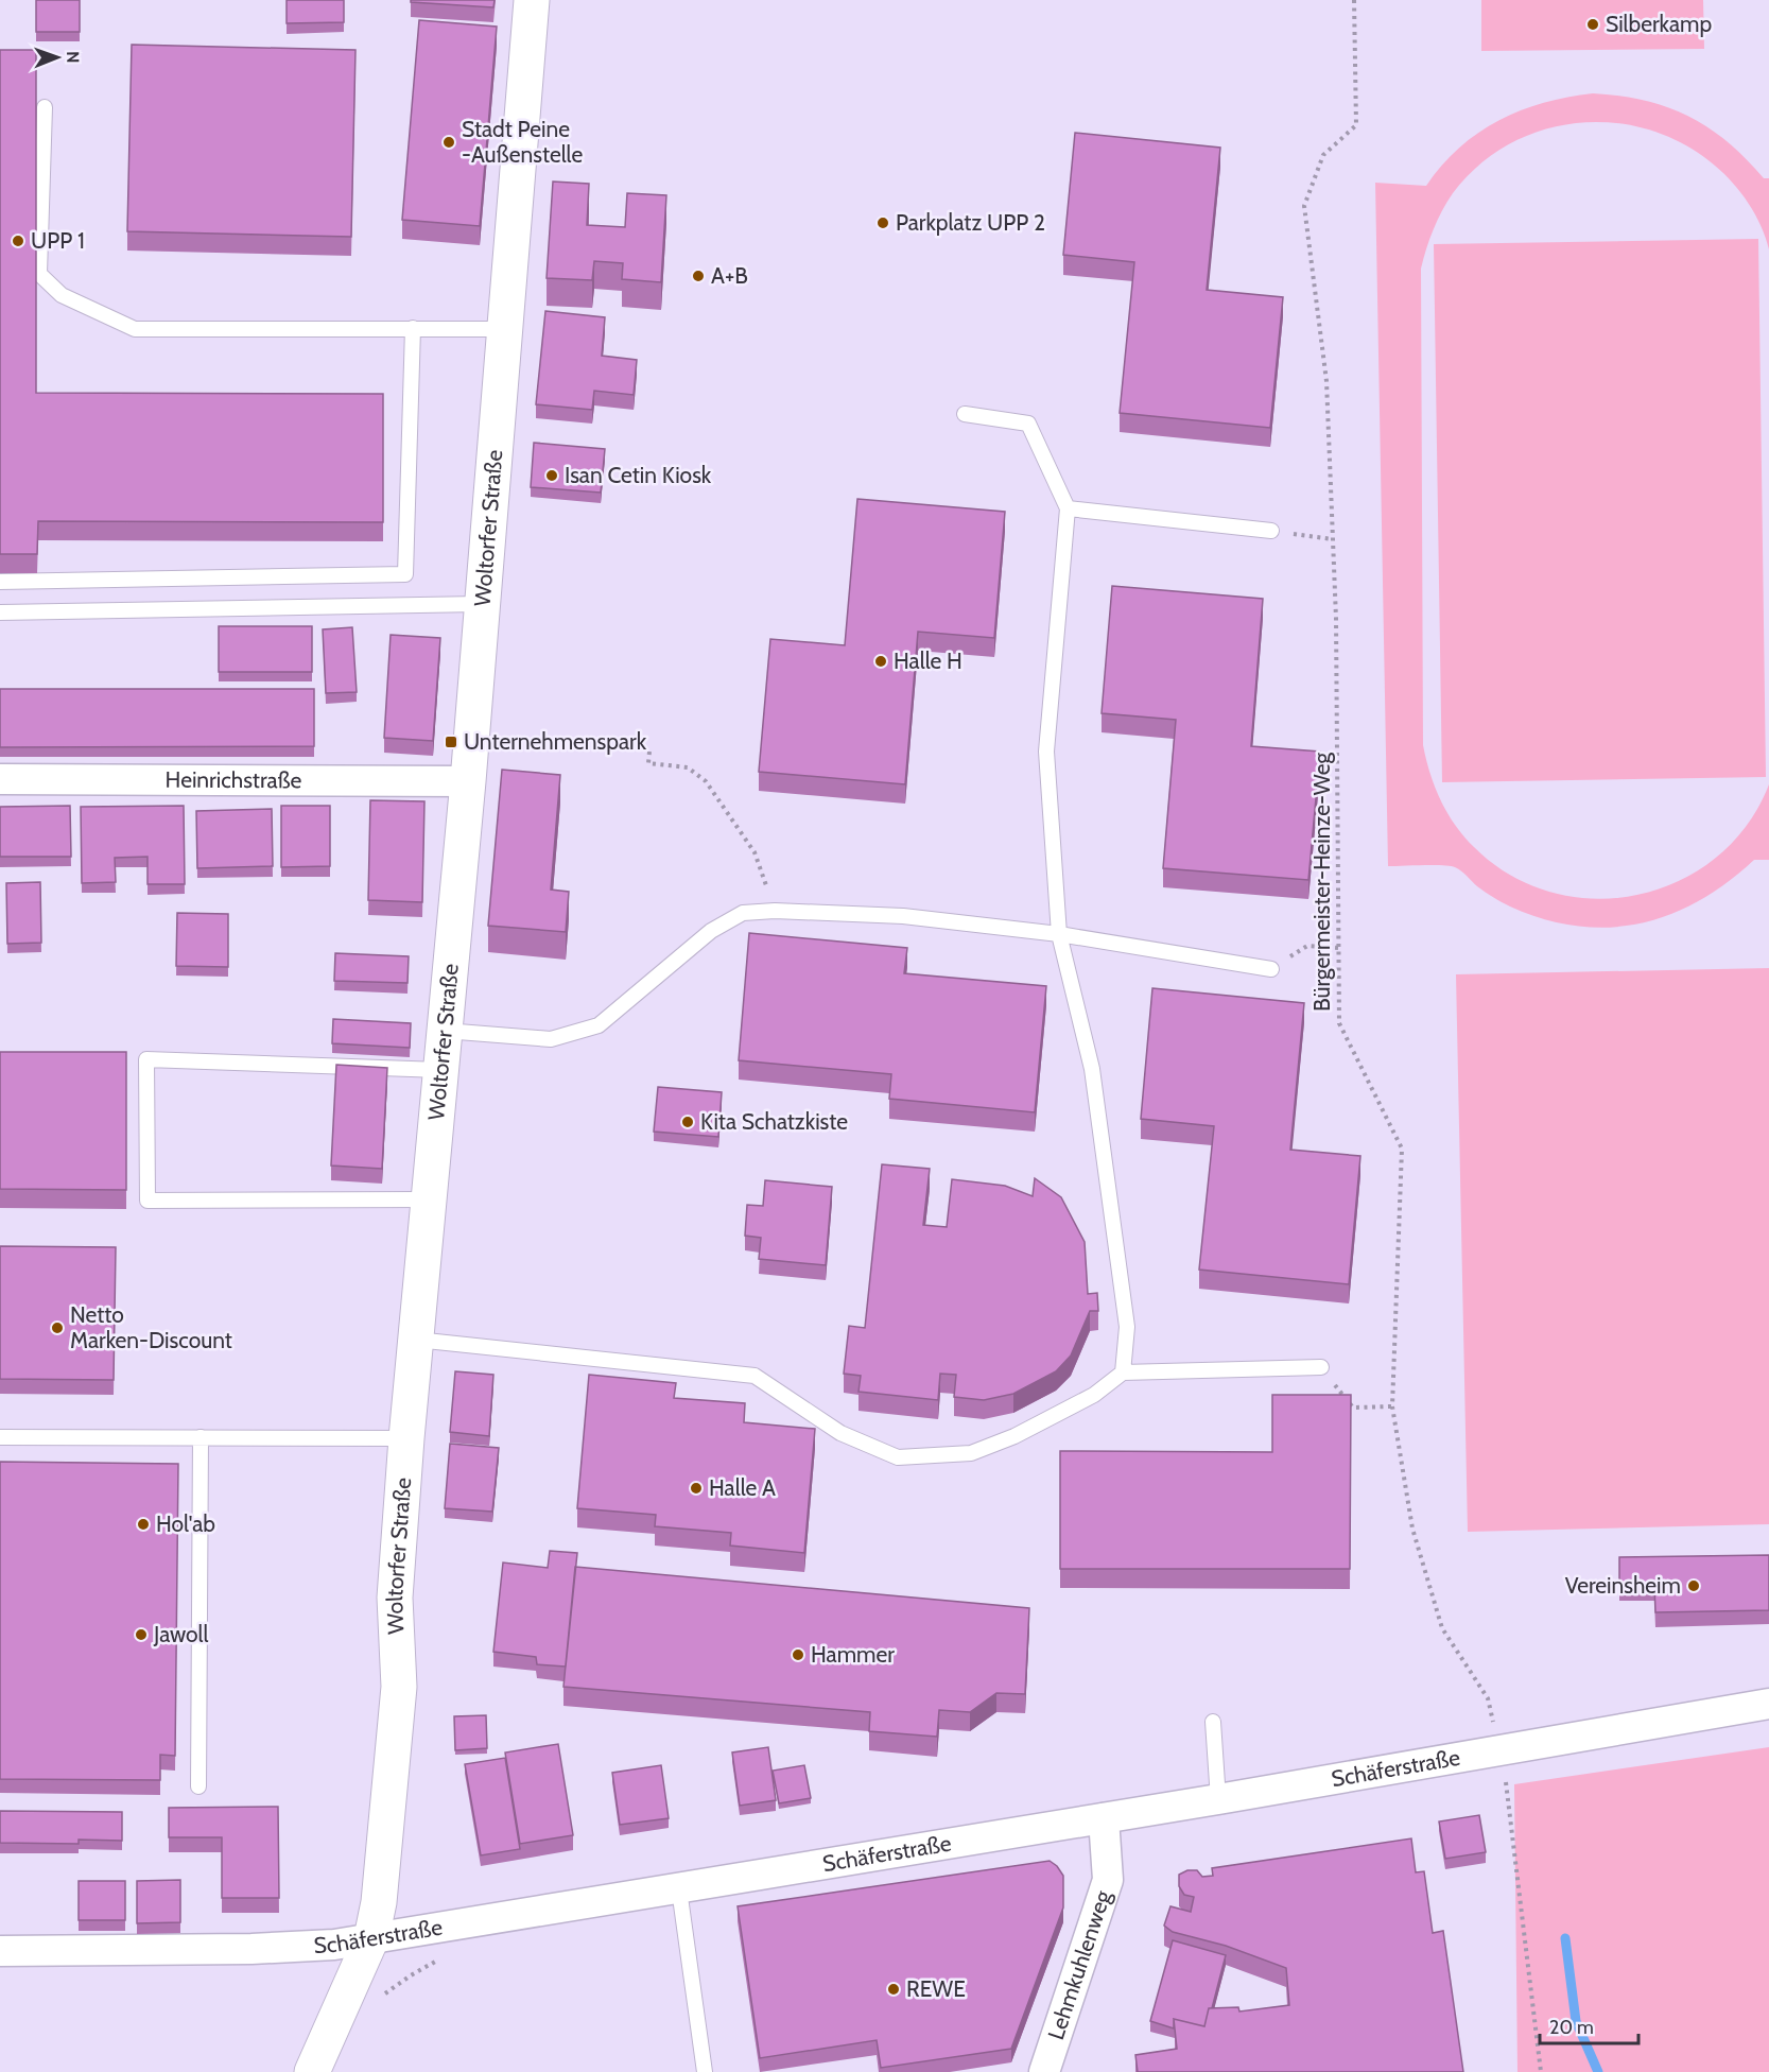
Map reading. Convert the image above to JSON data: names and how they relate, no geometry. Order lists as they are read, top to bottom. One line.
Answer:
{"streets":{"street":["Woltorfer Straße","Heinrichstraße","Schäferstraße","Lehmkuhlenweg"],"path":["Bürgermeister-Heinze-Weg"]},"crossings":[["Woltorfer Straße","Heinrichstraße"],["Woltorfer Straße","Schäferstraße"],["Bürgermeister-Heinze-Weg","Schäferstraße"],["Schäferstraße","Lehmkuhlenweg"]],"places":{"other":["Silberkamp","Stadt Peine -Außenstelle","Parkplatz UPP 2","UPP 1","A+B","Isan Cetin Kiosk","Halle H","Kita Schatzkiste","Netto Marken-Discount","Halle A","Hol'ab","Vereinsheim","Jawoll","Hammer","REWE"],"transit":["Unternehmenspark"]},"scale_bar":"20 m","north":"right"}
